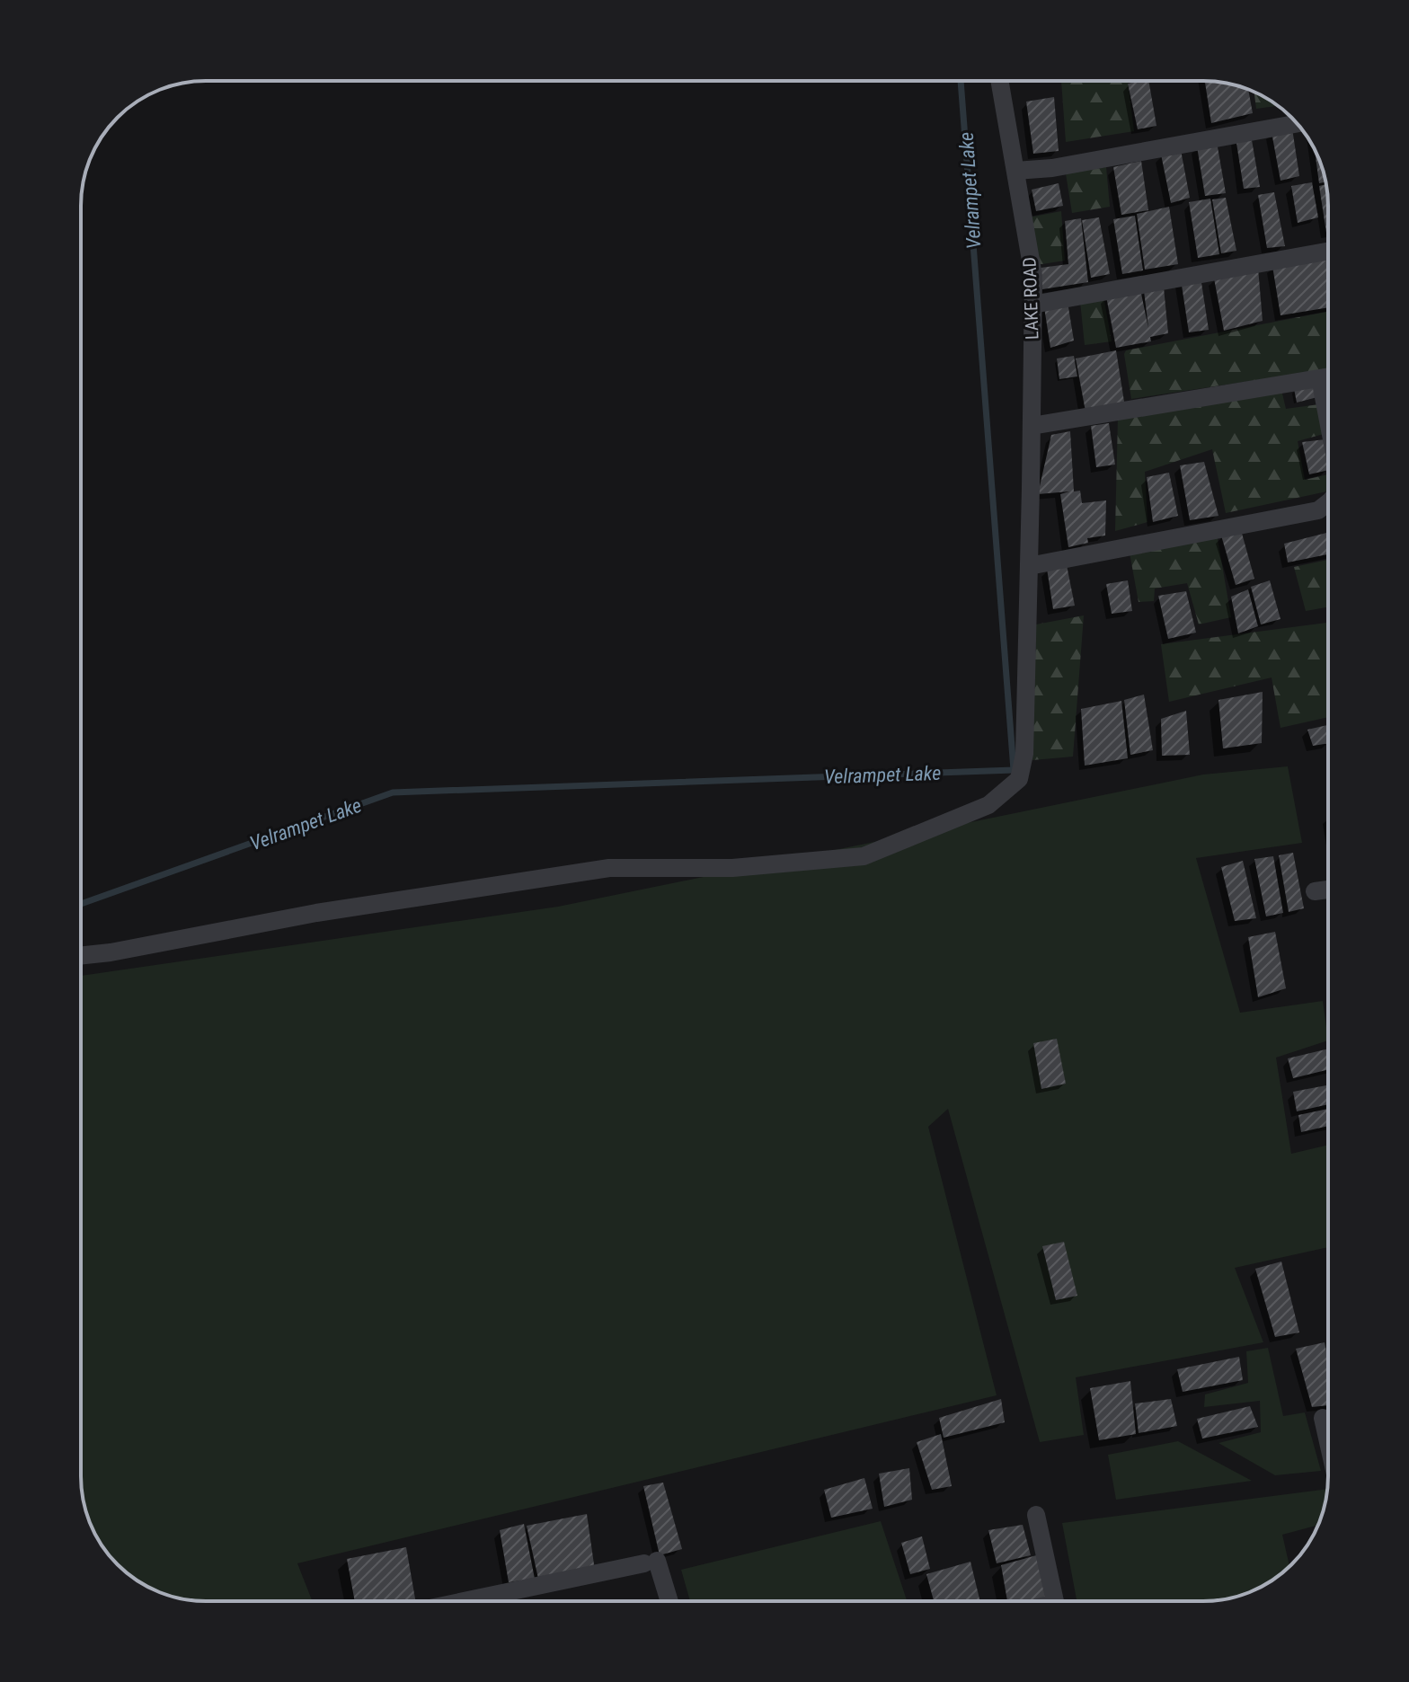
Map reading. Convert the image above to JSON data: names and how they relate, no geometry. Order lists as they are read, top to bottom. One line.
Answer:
{"streets":{"street":["LAKE ROAD"]},"water":["Velrampet Lake"]}
